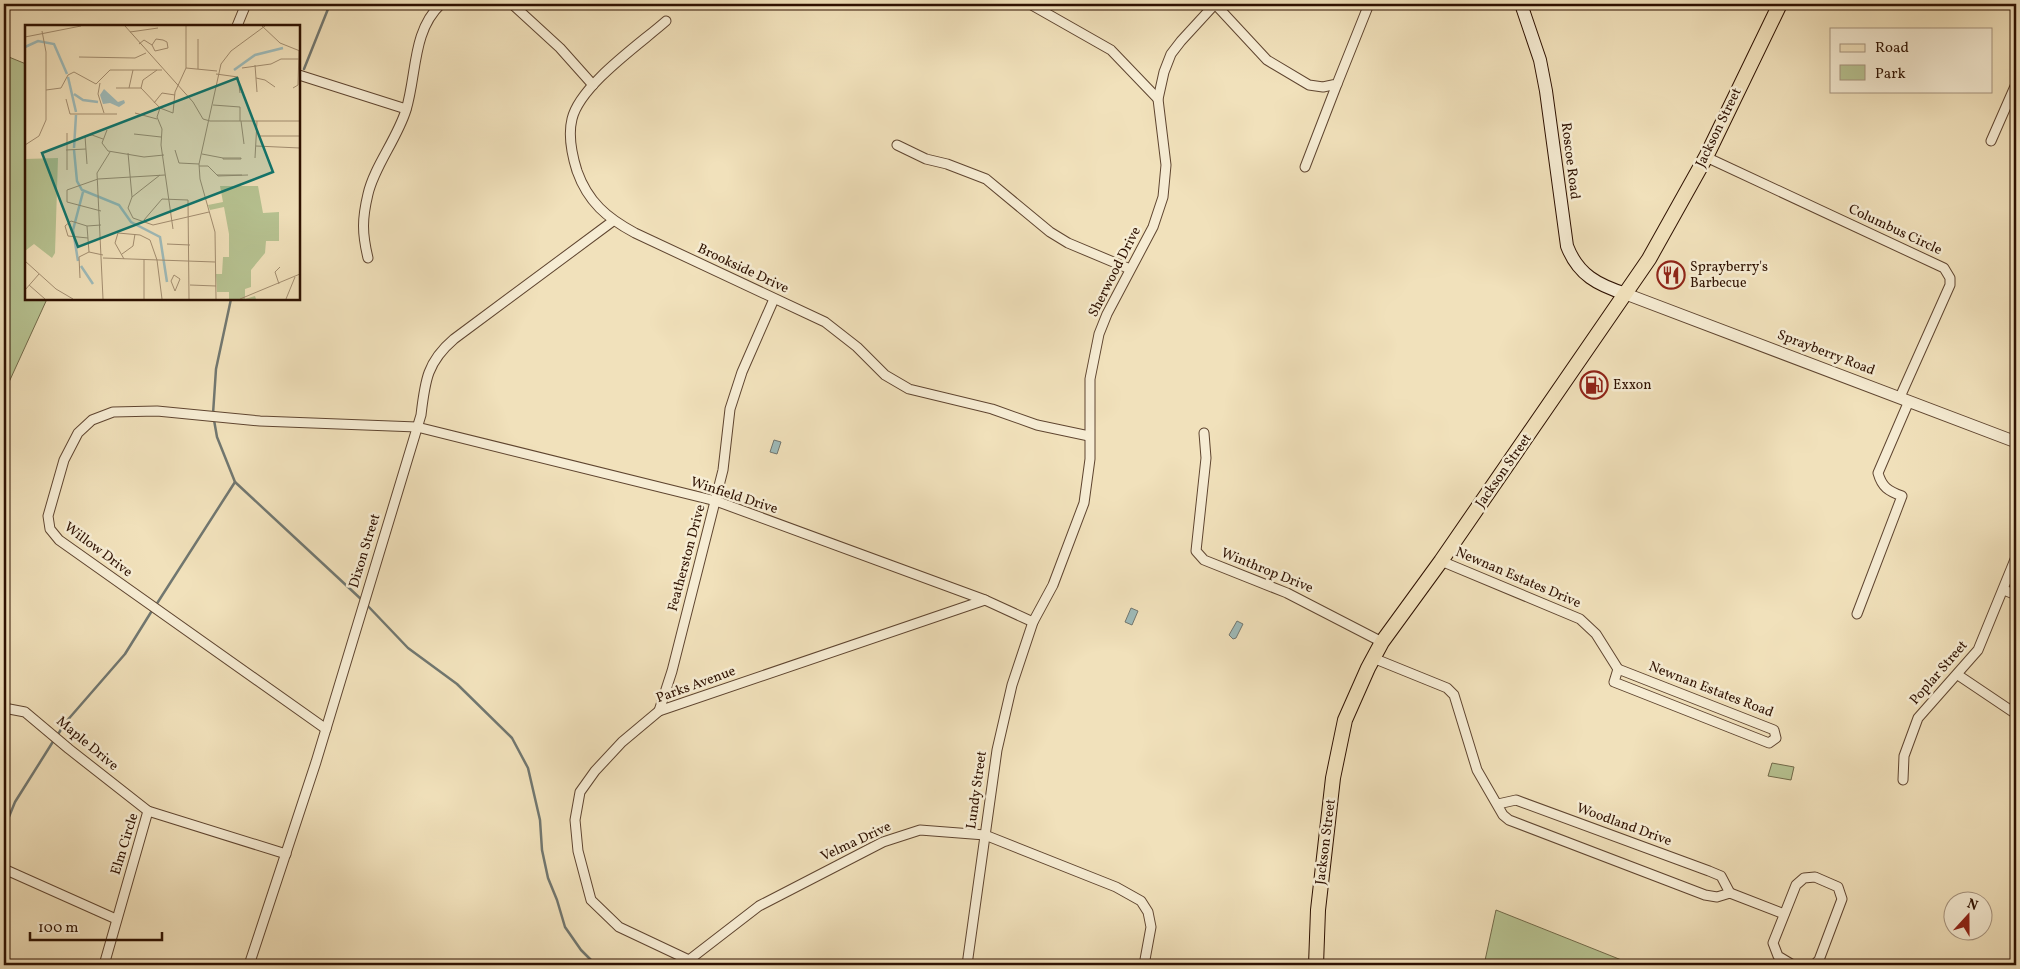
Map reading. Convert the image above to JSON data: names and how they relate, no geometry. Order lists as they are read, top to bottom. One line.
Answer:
{"streets":{"main road":["Jackson Street","Roscoe Road"],"street":["Columbus Circle","Brookside Drive","Sherwood Drive","Sprayberry Road","Winfield Drive","Willow Drive","Dixon Street","Featherston Drive","Winthrop Drive","Newnan Estates Drive","Poplar Street","Parks Avenue","Newnan Estates Road","Maple Drive","Lundy Street","Woodland Drive","Velma Drive","Elm Circle"]},"crossings":[["Jackson Street","Roscoe Road"],["Jackson Street","Columbus Circle"],["Jackson Street","Sprayberry Road"],["Jackson Street","Winthrop Drive"],["Jackson Street","Newnan Estates Drive"],["Roscoe Road","Sprayberry Road"],["Columbus Circle","Sprayberry Road"],["Brookside Drive","Sherwood Drive"],["Brookside Drive","Dixon Street"],["Brookside Drive","Featherston Drive"],["Sherwood Drive","Winfield Drive"],["Sherwood Drive","Lundy Street"],["Winfield Drive","Willow Drive"],["Winfield Drive","Dixon Street"],["Winfield Drive","Featherston Drive"],["Winfield Drive","Parks Avenue"],["Winfield Drive","Lundy Street"],["Willow Drive","Dixon Street"],["Dixon Street","Elm Circle"],["Featherston Drive","Parks Avenue"],["Newnan Estates Drive","Newnan Estates Road"],["Parks Avenue","Velma Drive"],["Maple Drive","Elm Circle"],["Lundy Street","Velma Drive"]],"places":{"restaurant":["Sprayberry's Barbecue"],"fuel station":["Exxon"]},"legend":["Road","Park"],"scale_bar":"100 m","north":"top"}
